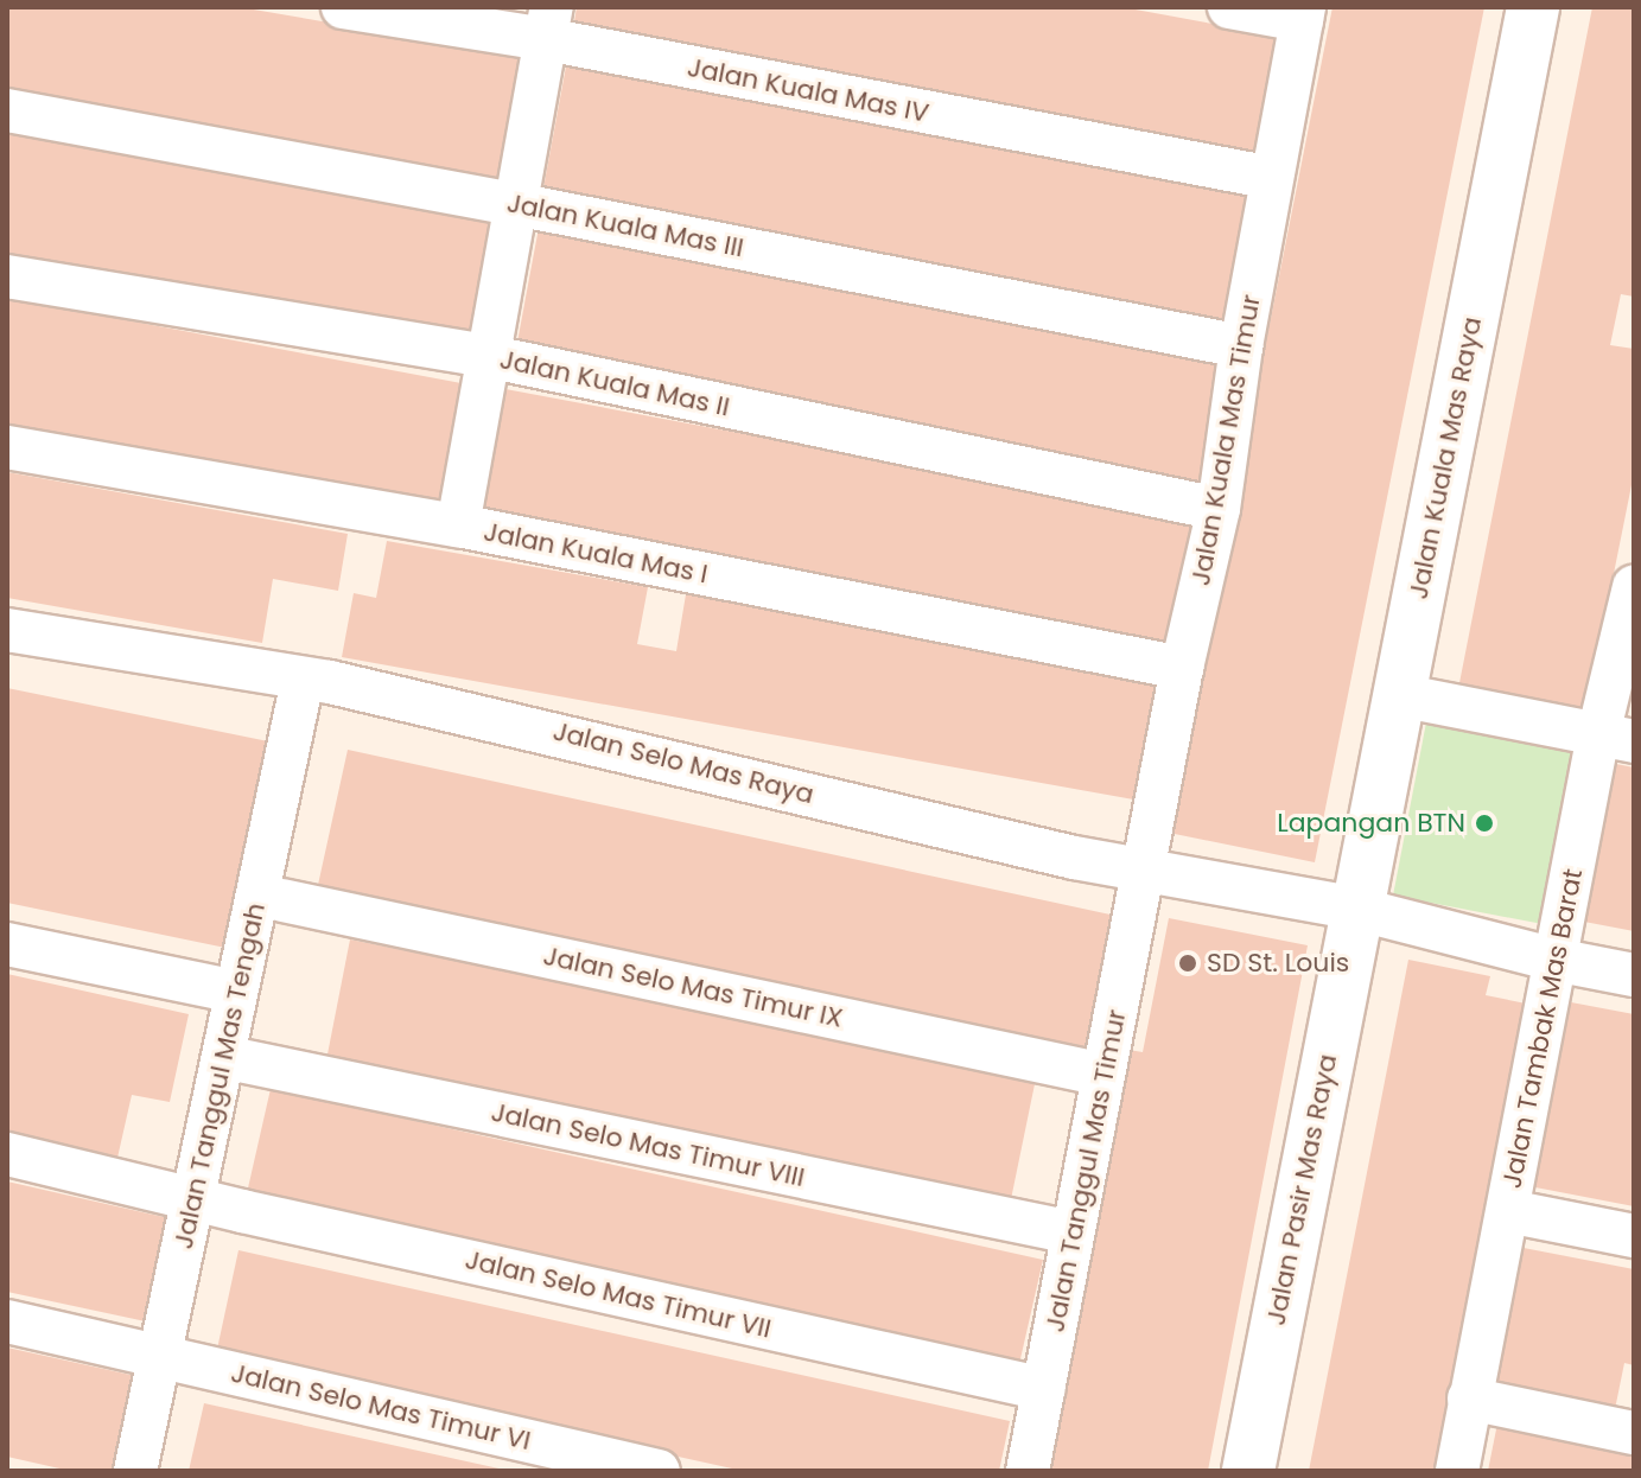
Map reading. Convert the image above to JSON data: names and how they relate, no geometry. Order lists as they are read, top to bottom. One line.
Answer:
{"streets":{"street":["Jalan Kuala Mas IV","Jalan Kuala Mas III","Jalan Kuala Mas II","Jalan Kuala Mas Timur","Jalan Kuala Mas Raya","Jalan Kuala Mas I","Jalan Selo Mas Raya","Jalan Selo Mas Timur IX","Jalan Tambak Mas Barat","Jalan Tanggul Mas Tengah","Jalan Selo Mas Timur VIII","Jalan Tanggul Mas Timur","Jalan Pasir Mas Raya","Jalan Selo Mas Timur VII","Jalan Selo Mas Timur VI"]},"crossings":[["Jalan Kuala Mas IV","Jalan Kuala Mas Timur"],["Jalan Kuala Mas III","Jalan Kuala Mas Timur"],["Jalan Kuala Mas II","Jalan Kuala Mas Timur"],["Jalan Kuala Mas Timur","Jalan Kuala Mas I"],["Jalan Kuala Mas Timur","Jalan Selo Mas Raya"],["Jalan Kuala Mas Timur","Jalan Tanggul Mas Timur"],["Jalan Kuala Mas Raya","Jalan Selo Mas Raya"],["Jalan Kuala Mas Raya","Jalan Pasir Mas Raya"],["Jalan Selo Mas Raya","Jalan Tambak Mas Barat"],["Jalan Selo Mas Raya","Jalan Tanggul Mas Tengah"],["Jalan Selo Mas Raya","Jalan Tanggul Mas Timur"],["Jalan Selo Mas Raya","Jalan Pasir Mas Raya"],["Jalan Selo Mas Timur IX","Jalan Tanggul Mas Tengah"],["Jalan Selo Mas Timur IX","Jalan Tanggul Mas Timur"],["Jalan Tanggul Mas Tengah","Jalan Selo Mas Timur VIII"],["Jalan Tanggul Mas Tengah","Jalan Selo Mas Timur VII"],["Jalan Tanggul Mas Tengah","Jalan Selo Mas Timur VI"],["Jalan Selo Mas Timur VIII","Jalan Tanggul Mas Timur"],["Jalan Tanggul Mas Timur","Jalan Selo Mas Timur VII"]],"places":["Lapangan BTN","SD St. Louis"]}
